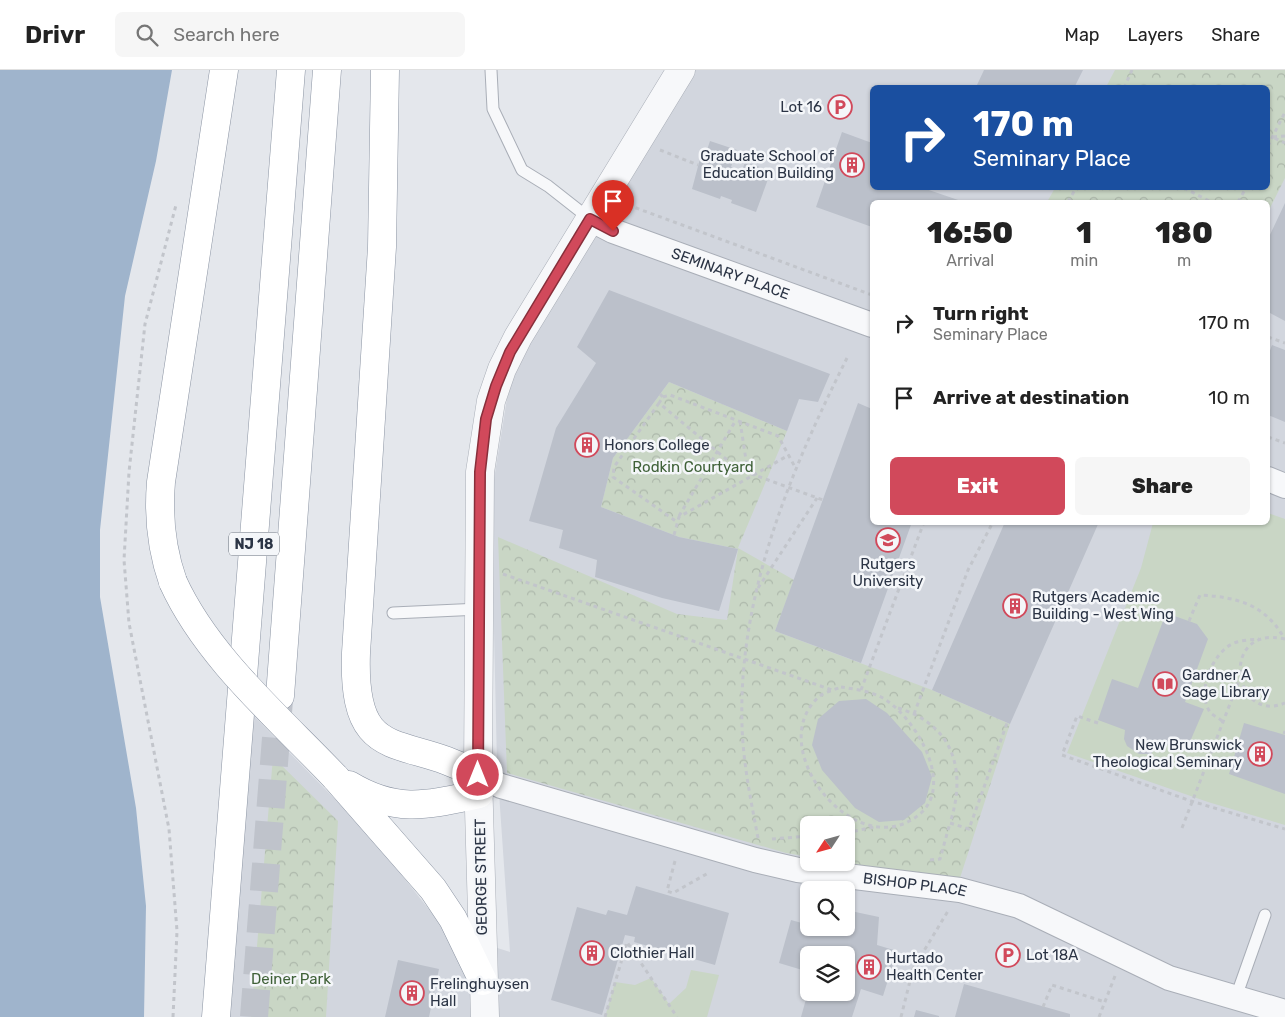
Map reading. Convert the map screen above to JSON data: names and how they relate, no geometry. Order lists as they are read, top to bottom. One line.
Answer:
{"streets":{"highway":["NJ 18"],"street":["SEMINARY PLACE","GEORGE STREET","BISHOP PLACE"]},"crossings":[["SEMINARY PLACE","GEORGE STREET"],["GEORGE STREET","BISHOP PLACE"]],"parks":["Rodkin Courtyard","Deiner Park"],"places":{"parking":["Lot 16","Lot 18A"],"building":["Graduate School of Education Building","Honors College","Rutgers Academic Building - West Wing","New Brunswick Theological Seminary","Clothier Hall","Hurtado Health Center","Frelinghuysen Hall"],"school or university":["Rutgers University"],"library":["Gardner A Sage Library"]},"north":"bottom left","page":{"header":"Drivr","search":"Search here","nav":["Map","Layers","Share"],"turn":["170 m","Seminary Place"],"eta":["16:50","Arrival","1","min","180","m"],"list":[{"name":"Turn right","note":"Seminary Place","value":"170 m"},{"name":"Arrive at destination","value":"10 m"}],"buttons":["Exit","Share"]}}
